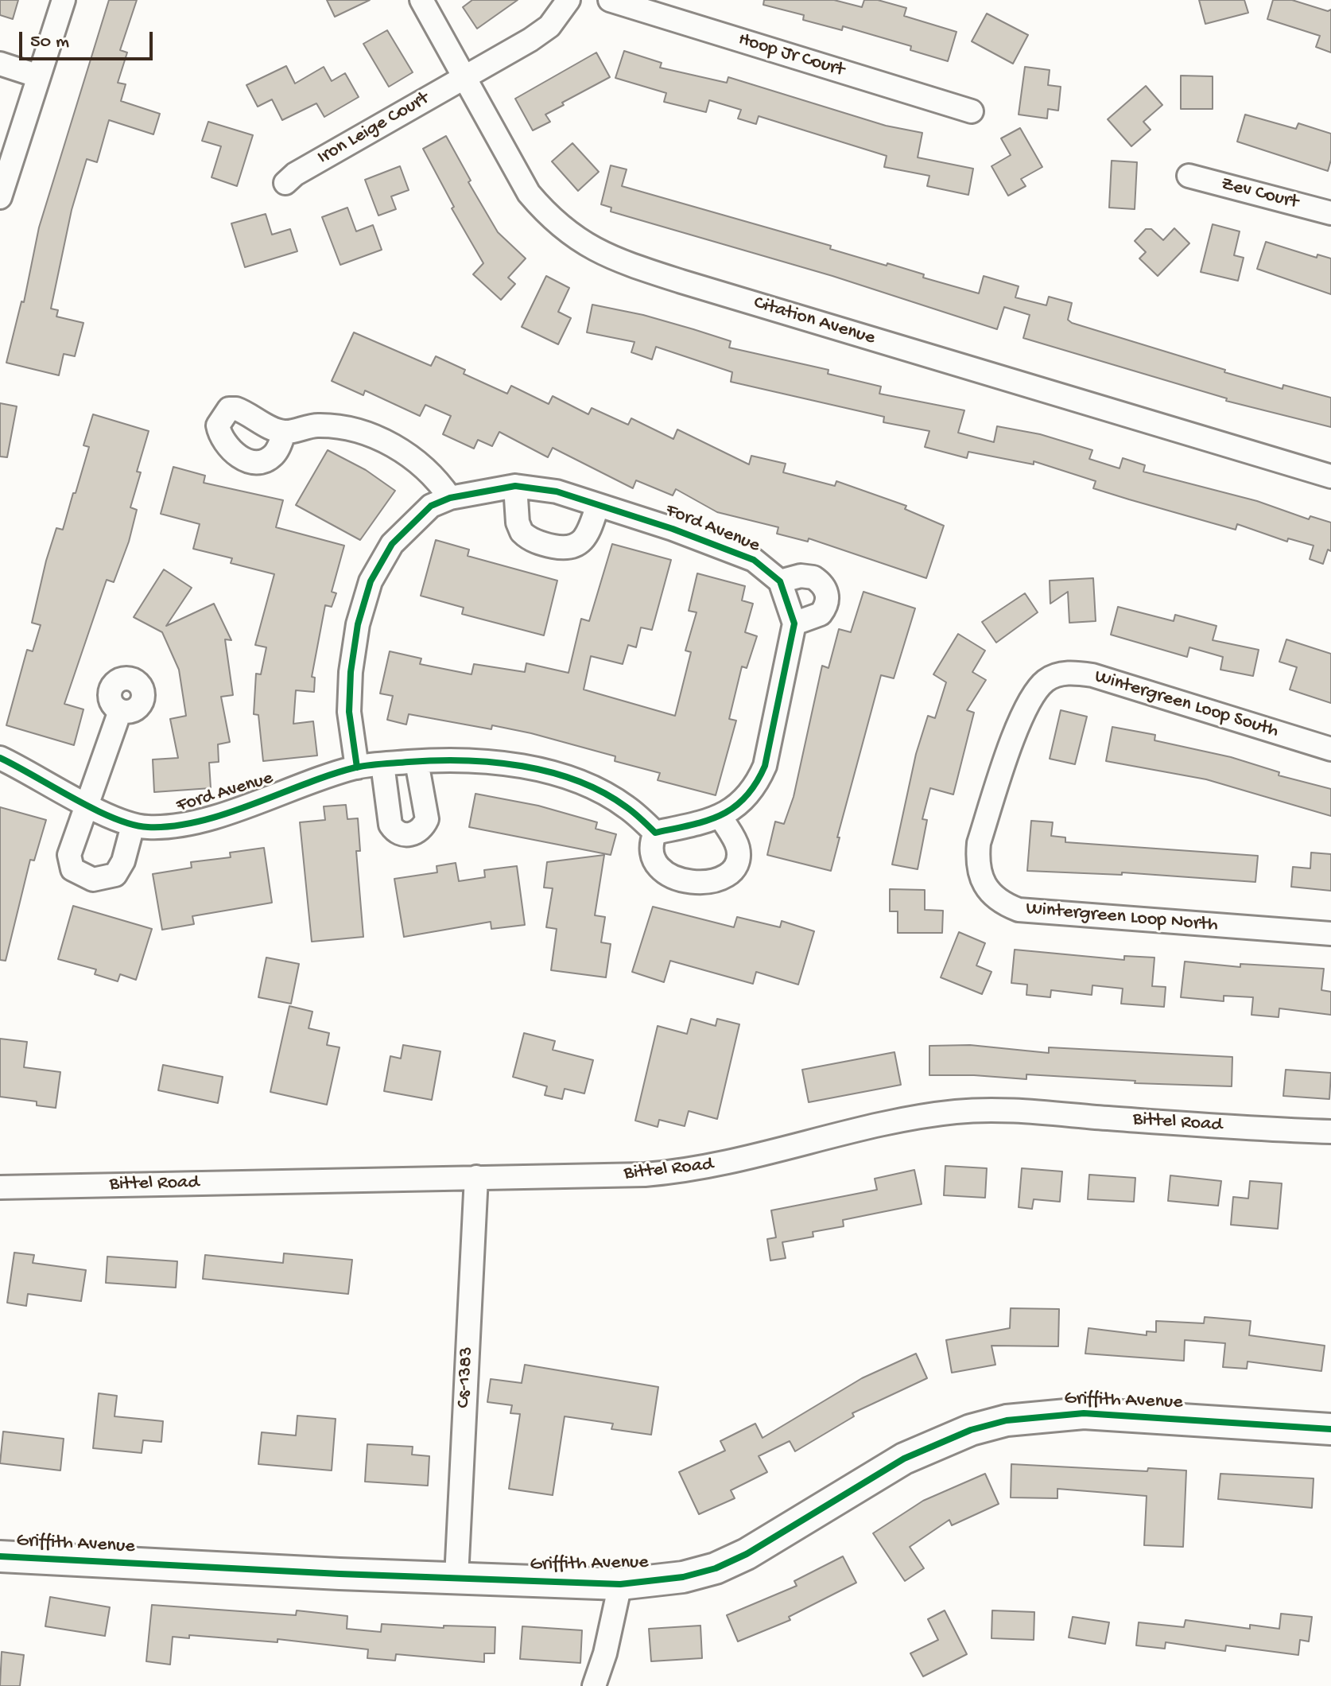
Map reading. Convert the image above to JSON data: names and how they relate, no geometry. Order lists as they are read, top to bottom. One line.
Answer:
{"streets":{"street":["Hoop Jr Court","Iron Leige Court","Zev Court","Citation Avenue","Ford Avenue","Wintergreen Loop South","Wintergreen Loop North","Bittel Road","Cs-1383","Griffith Avenue"]},"crossings":[["Iron Leige Court","Citation Avenue"],["Wintergreen Loop South","Wintergreen Loop North"],["Bittel Road","Cs-1383"],["Cs-1383","Griffith Avenue"]],"scale_bar":"50 m"}
